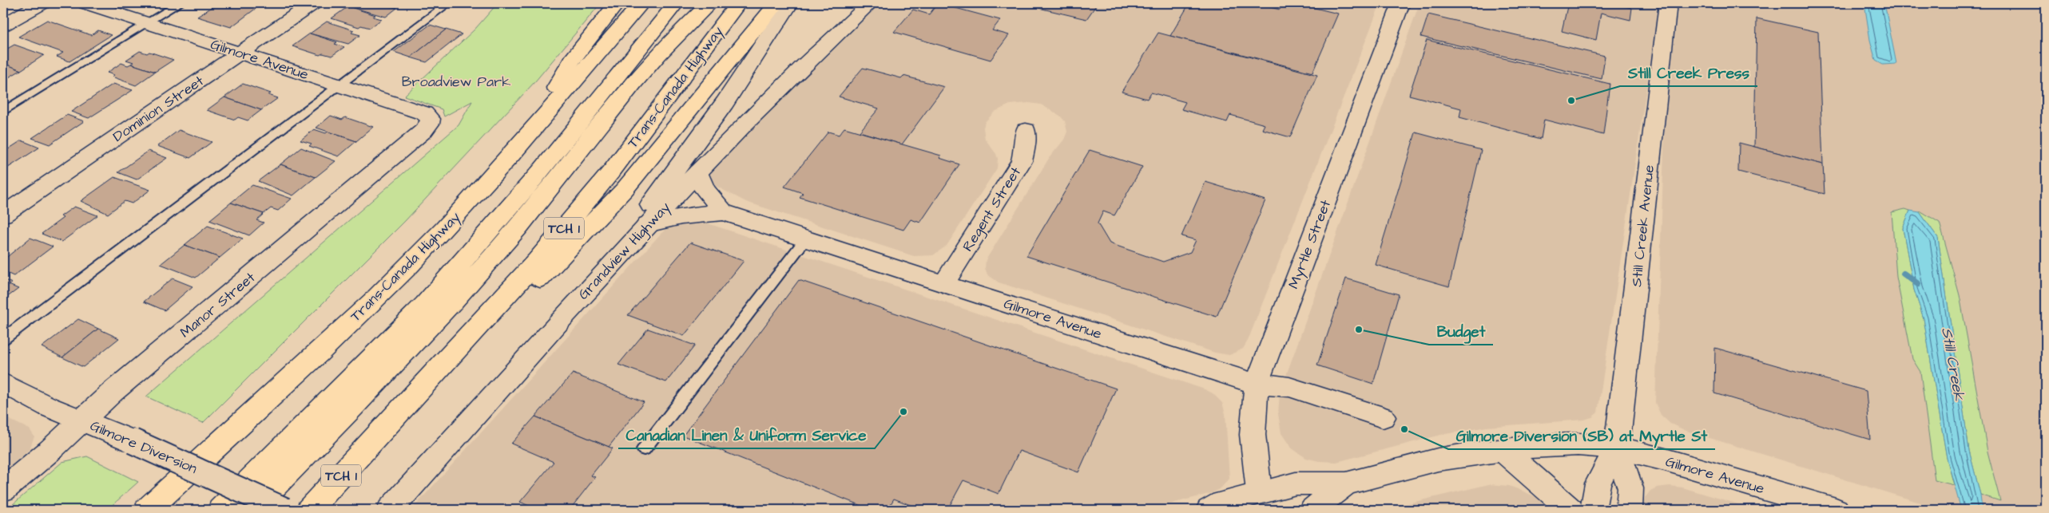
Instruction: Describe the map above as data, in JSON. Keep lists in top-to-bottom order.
{
  "streets": {
    "highway": ["Trans-Canada Highway", "TCH 1"],
    "street": [
      "Gilmore Avenue",
      "Dominion Street",
      "Regent Street",
      "Still Creek Avenue",
      "Myrtle Street",
      "Grandview Highway",
      "Manor Street",
      "Gilmore Diversion"
    ]
  },
  "crossings": [
    ["Gilmore Avenue", "Dominion Street"],
    ["Gilmore Avenue", "Regent Street"],
    ["Gilmore Avenue", "Still Creek Avenue"],
    ["Gilmore Avenue", "Myrtle Street"],
    ["Gilmore Avenue", "Grandview Highway"],
    ["Gilmore Avenue", "Manor Street"],
    ["Manor Street", "Gilmore Diversion"]
  ],
  "water": ["Still Creek"],
  "parks": ["Broadview Park"],
  "places": [
    "Still Creek Press",
    "Budget",
    "Canadian Linen & Uniform Service",
    "Gilmore Diversion (SB) at Myrtle St"
  ]
}
